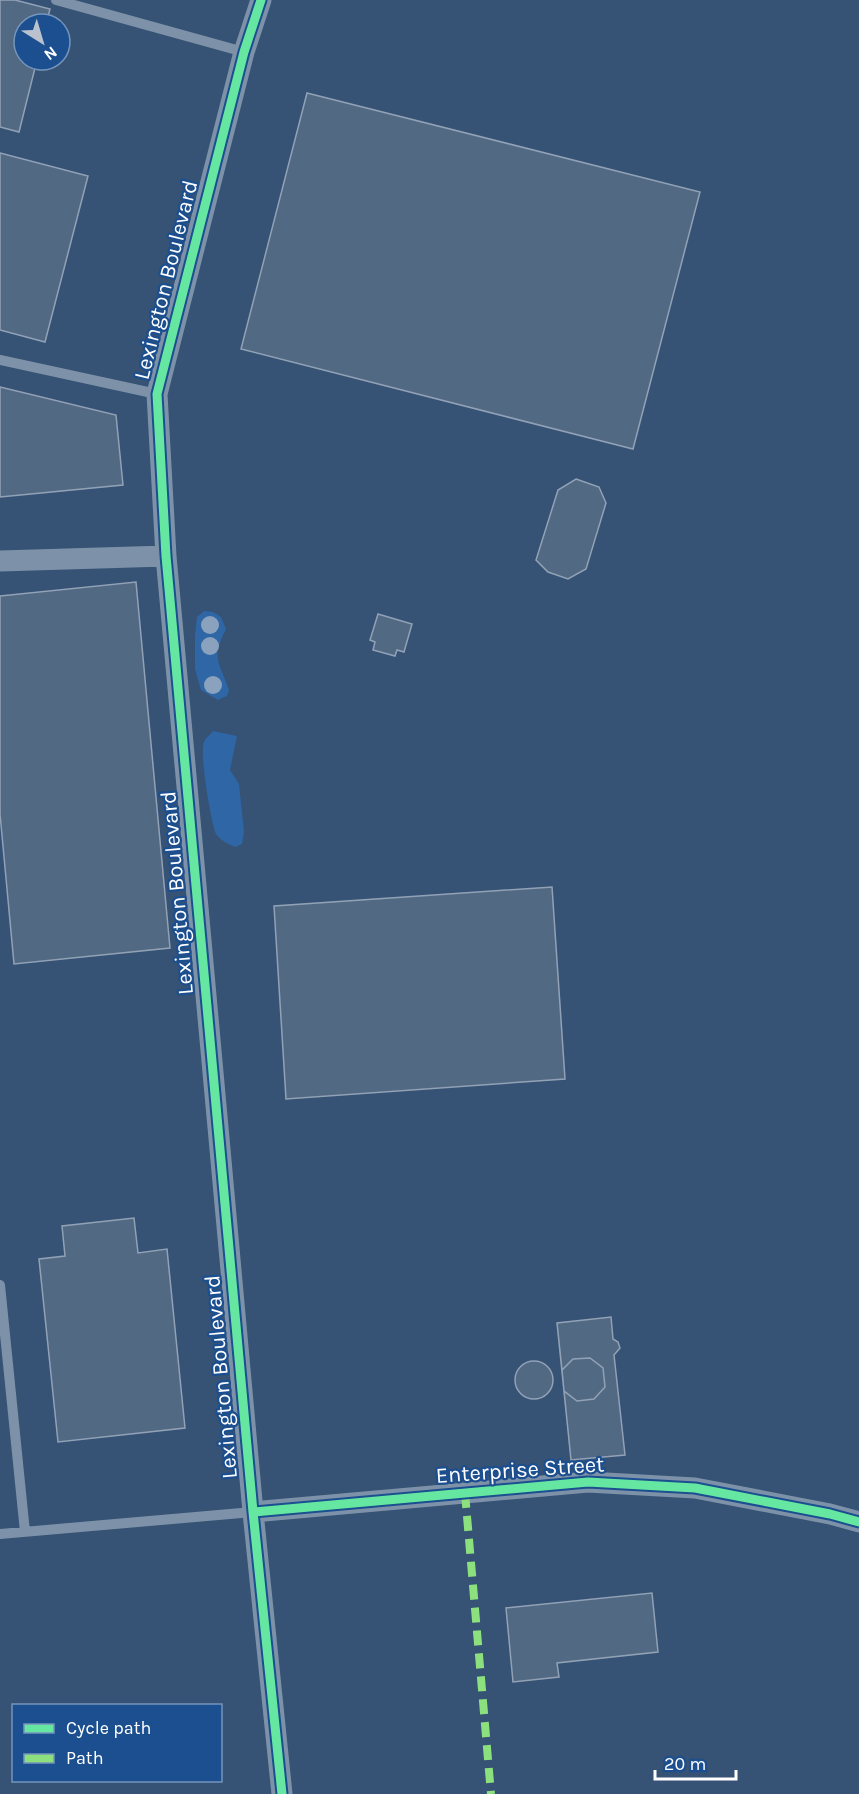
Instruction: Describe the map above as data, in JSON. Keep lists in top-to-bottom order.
{
  "streets": {
    "street": ["Lexington Boulevard", "Enterprise Street"]
  },
  "crossings": [
    ["Lexington Boulevard", "Enterprise Street"]
  ],
  "legend": ["Cycle path", "Path"],
  "scale_bar": "20 m",
  "north": "bottom right"
}
